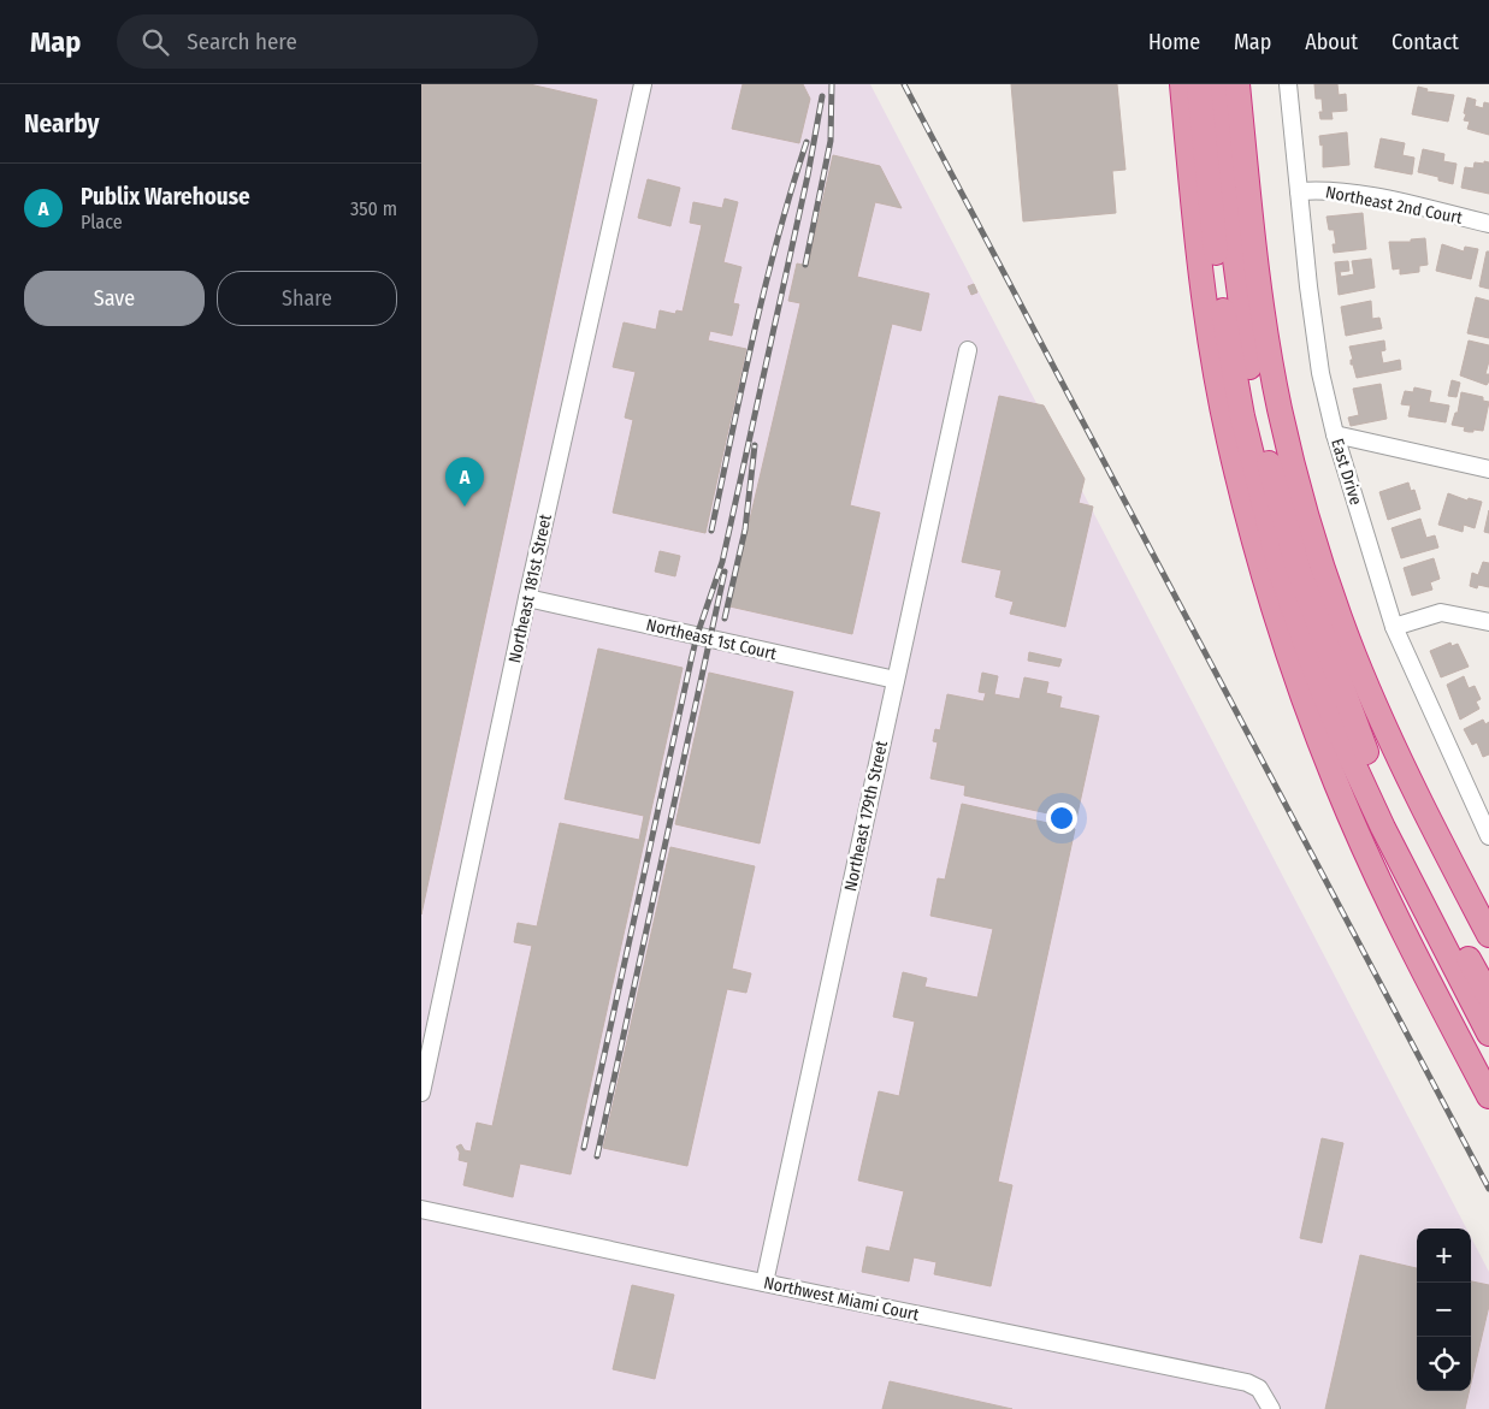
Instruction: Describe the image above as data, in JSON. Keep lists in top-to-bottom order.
{
  "streets": {
    "street": [
      "Northeast 2nd Court",
      "East Drive",
      "Northeast 181st Street",
      "Northeast 1st Court",
      "Northeast 179th Street",
      "Northwest Miami Court"
    ]
  },
  "crossings": [
    ["Northeast 2nd Court", "East Drive"],
    ["Northeast 181st Street", "Northeast 1st Court"],
    ["Northeast 1st Court", "Northeast 179th Street"],
    ["Northeast 179th Street", "Northwest Miami Court"]
  ],
  "page": {
    "header": "Map",
    "search": "Search here",
    "nav": [
      "Home",
      "Map",
      "About",
      "Contact"
    ],
    "heading": "Nearby",
    "list": [
      {
        "mark": "A",
        "name": "Publix Warehouse",
        "note": "Place",
        "value": "350 m"
      }
    ],
    "buttons": ["Save", "Share"],
    "pins": "A",
    "map_buttons": ["+", "−"]
  }
}
